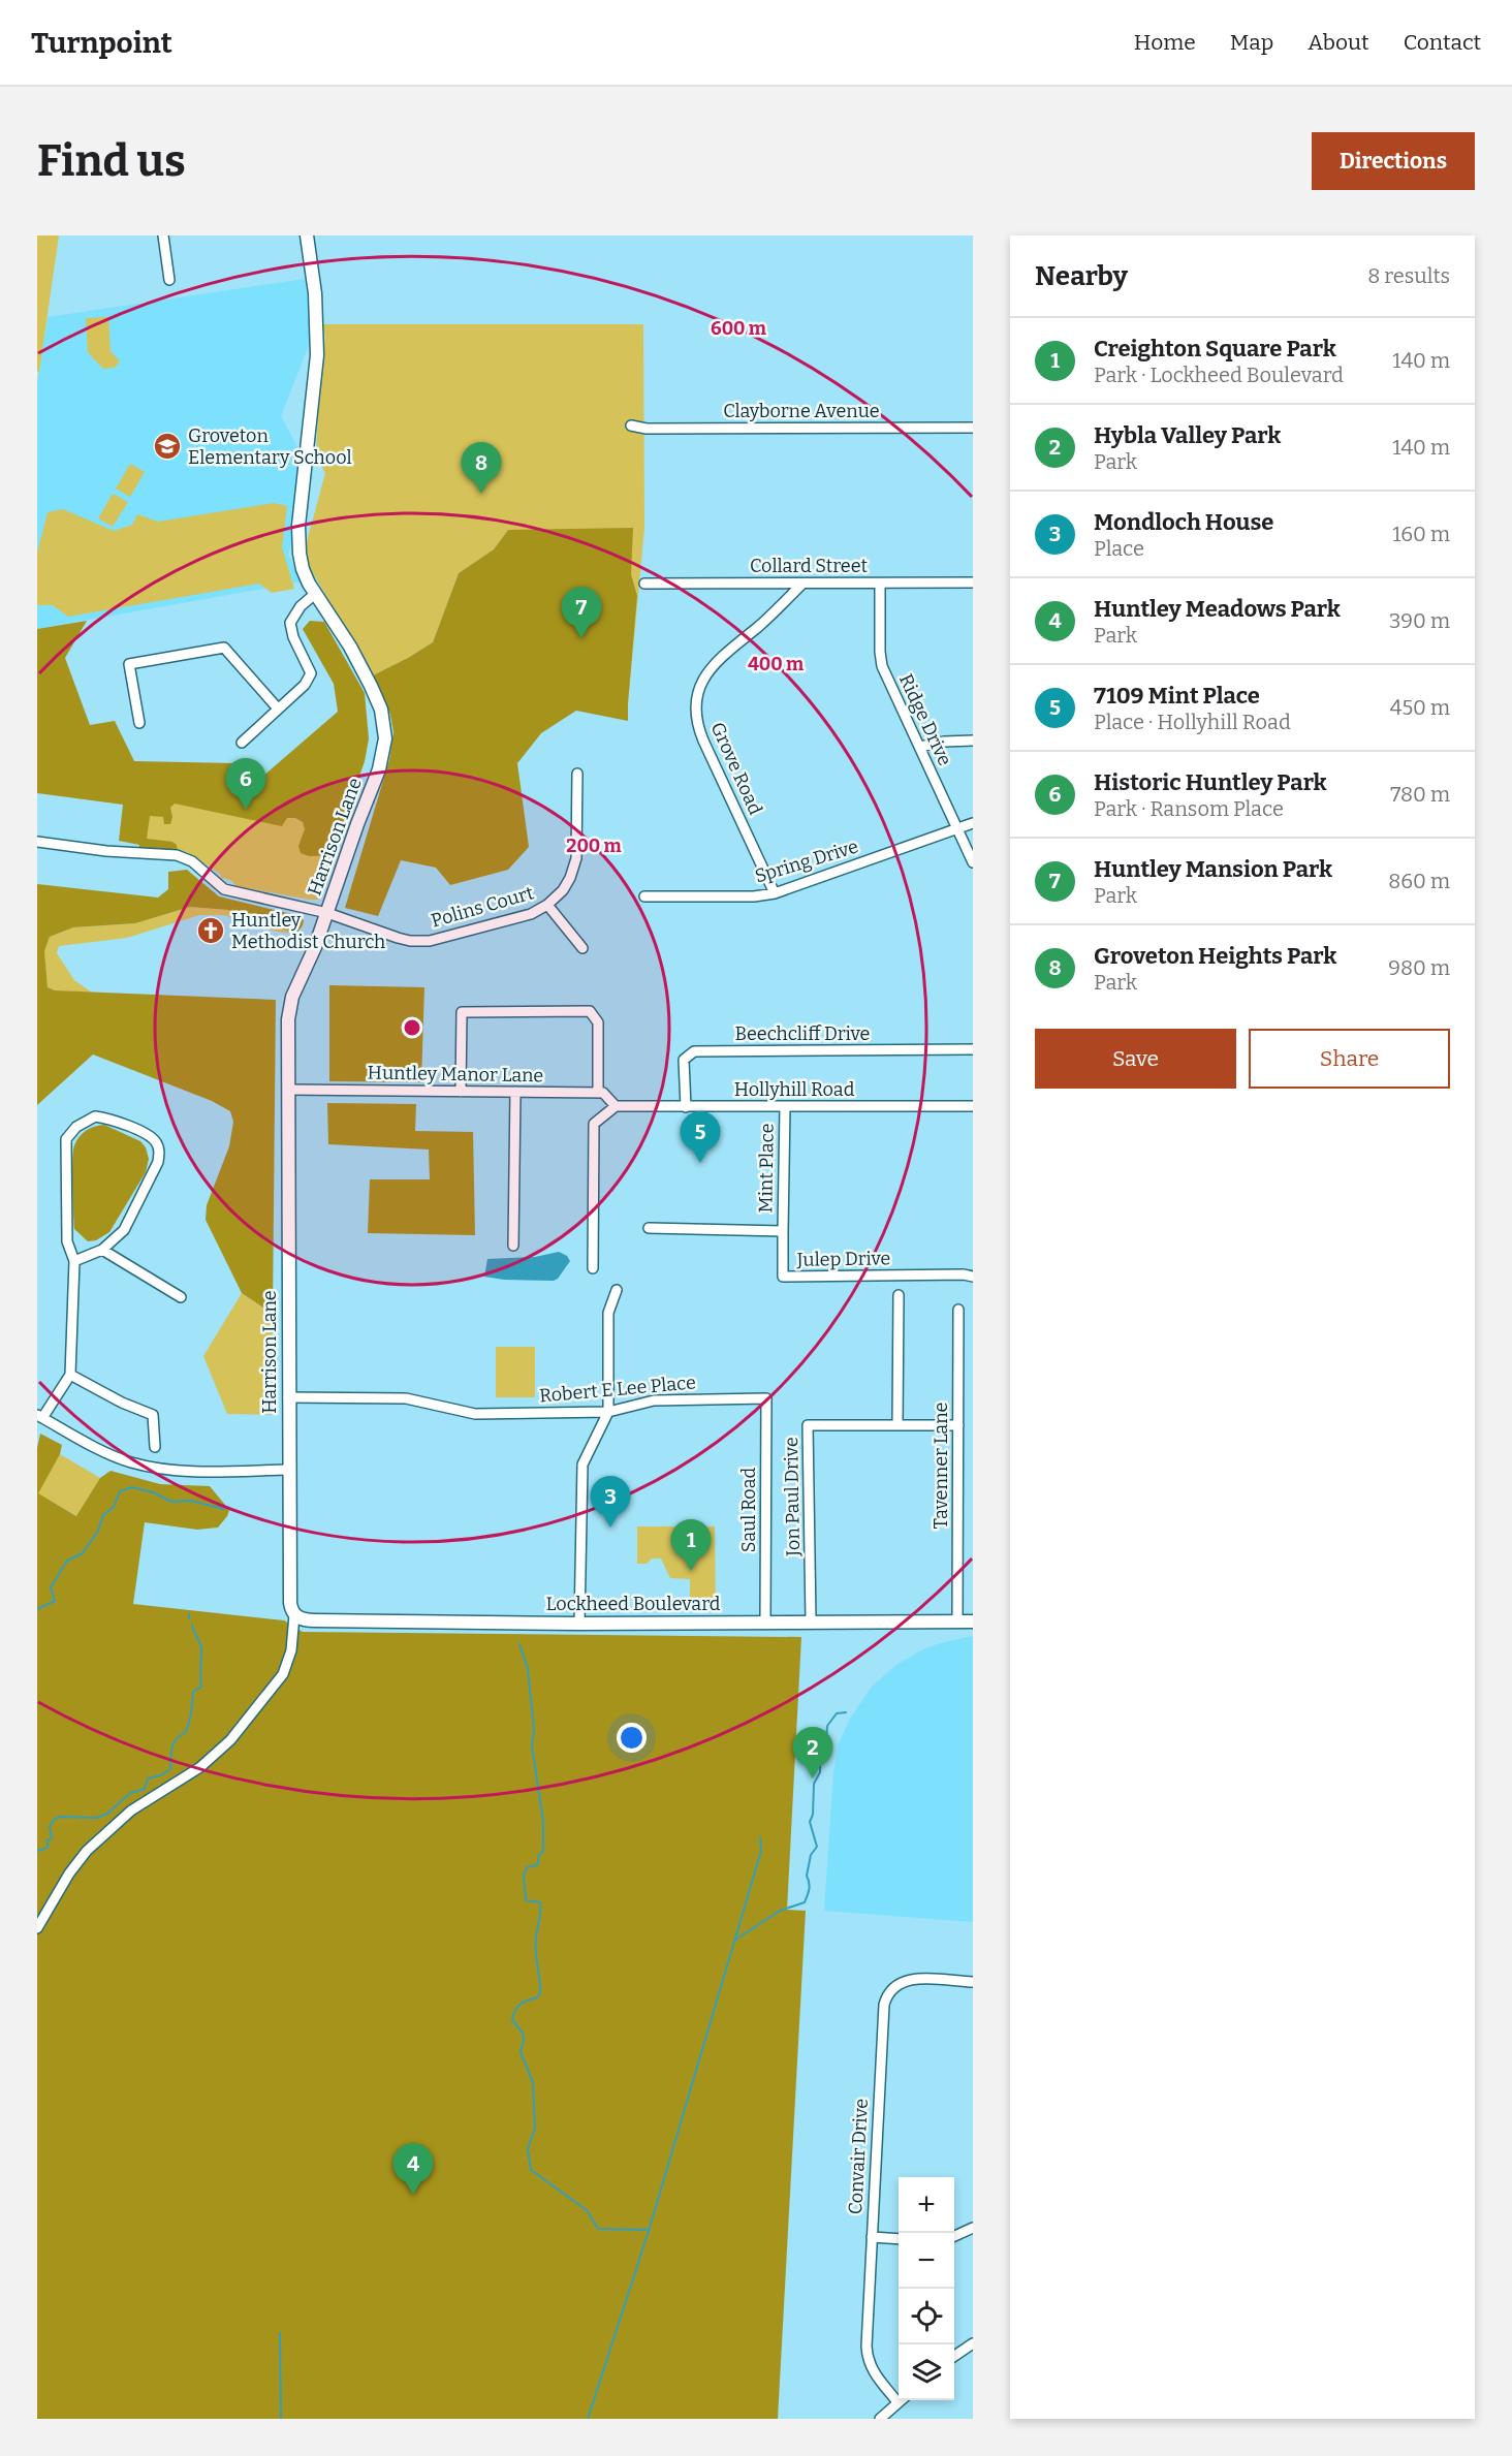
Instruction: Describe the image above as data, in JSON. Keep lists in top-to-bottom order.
{
  "streets": {
    "street": [
      "Clayborne Avenue",
      "Collard Street",
      "Ridge Drive",
      "Grove Road",
      "Harrison Lane",
      "Spring Drive",
      "Polins Court",
      "Beechcliff Drive",
      "Huntley Manor Lane",
      "Hollyhill Road",
      "Mint Place",
      "Julep Drive",
      "Robert E Lee Place",
      "Tavenner Lane",
      "Jon Paul Drive",
      "Saul Road",
      "Lockheed Boulevard",
      "Convair Drive"
    ]
  },
  "crossings": [
    ["Collard Street", "Ridge Drive"],
    ["Collard Street", "Grove Road"],
    ["Ridge Drive", "Spring Drive"],
    ["Grove Road", "Spring Drive"],
    ["Harrison Lane", "Polins Court"],
    ["Harrison Lane", "Huntley Manor Lane"],
    ["Harrison Lane", "Robert E Lee Place"],
    ["Harrison Lane", "Lockheed Boulevard"],
    ["Beechcliff Drive", "Hollyhill Road"],
    ["Hollyhill Road", "Mint Place"],
    ["Mint Place", "Julep Drive"],
    ["Robert E Lee Place", "Saul Road"],
    ["Tavenner Lane", "Jon Paul Drive"],
    ["Tavenner Lane", "Lockheed Boulevard"],
    ["Jon Paul Drive", "Lockheed Boulevard"],
    ["Saul Road", "Lockheed Boulevard"]
  ],
  "places": {
    "school or university": ["Groveton Elementary School"],
    "church": ["Huntley Methodist Church"]
  },
  "page": {
    "header": "Turnpoint",
    "nav": [
      "Home",
      "Map",
      "About",
      "Contact"
    ],
    "buttons": [
      "Directions",
      ["Save", "Share"]
    ],
    "title": "Find us",
    "heading": ["Nearby", "8 results"],
    "list": [
      {
        "mark": "1",
        "name": "Creighton Square Park",
        "note": "Park · Lockheed Boulevard",
        "value": "140 m"
      },
      {
        "mark": "2",
        "name": "Hybla Valley Park",
        "note": "Park",
        "value": "140 m"
      },
      {
        "mark": "3",
        "name": "Mondloch House",
        "note": "Place",
        "value": "160 m"
      },
      {
        "mark": "4",
        "name": "Huntley Meadows Park",
        "note": "Park",
        "value": "390 m"
      },
      {
        "mark": "5",
        "name": "7109 Mint Place",
        "note": "Place · Hollyhill Road",
        "value": "450 m"
      },
      {
        "mark": "6",
        "name": "Historic Huntley Park",
        "note": "Park · Ransom Place",
        "value": "780 m"
      },
      {
        "mark": "7",
        "name": "Huntley Mansion Park",
        "note": "Park",
        "value": "860 m"
      },
      {
        "mark": "8",
        "name": "Groveton Heights Park",
        "note": "Park",
        "value": "980 m"
      }
    ],
    "pins": [
      "8",
      "7",
      "6",
      "5",
      "3",
      "1",
      "2",
      "4"
    ],
    "map_buttons": ["+", "−"]
  },
  "rings": ["600 m", "400 m", "200 m"]
}
